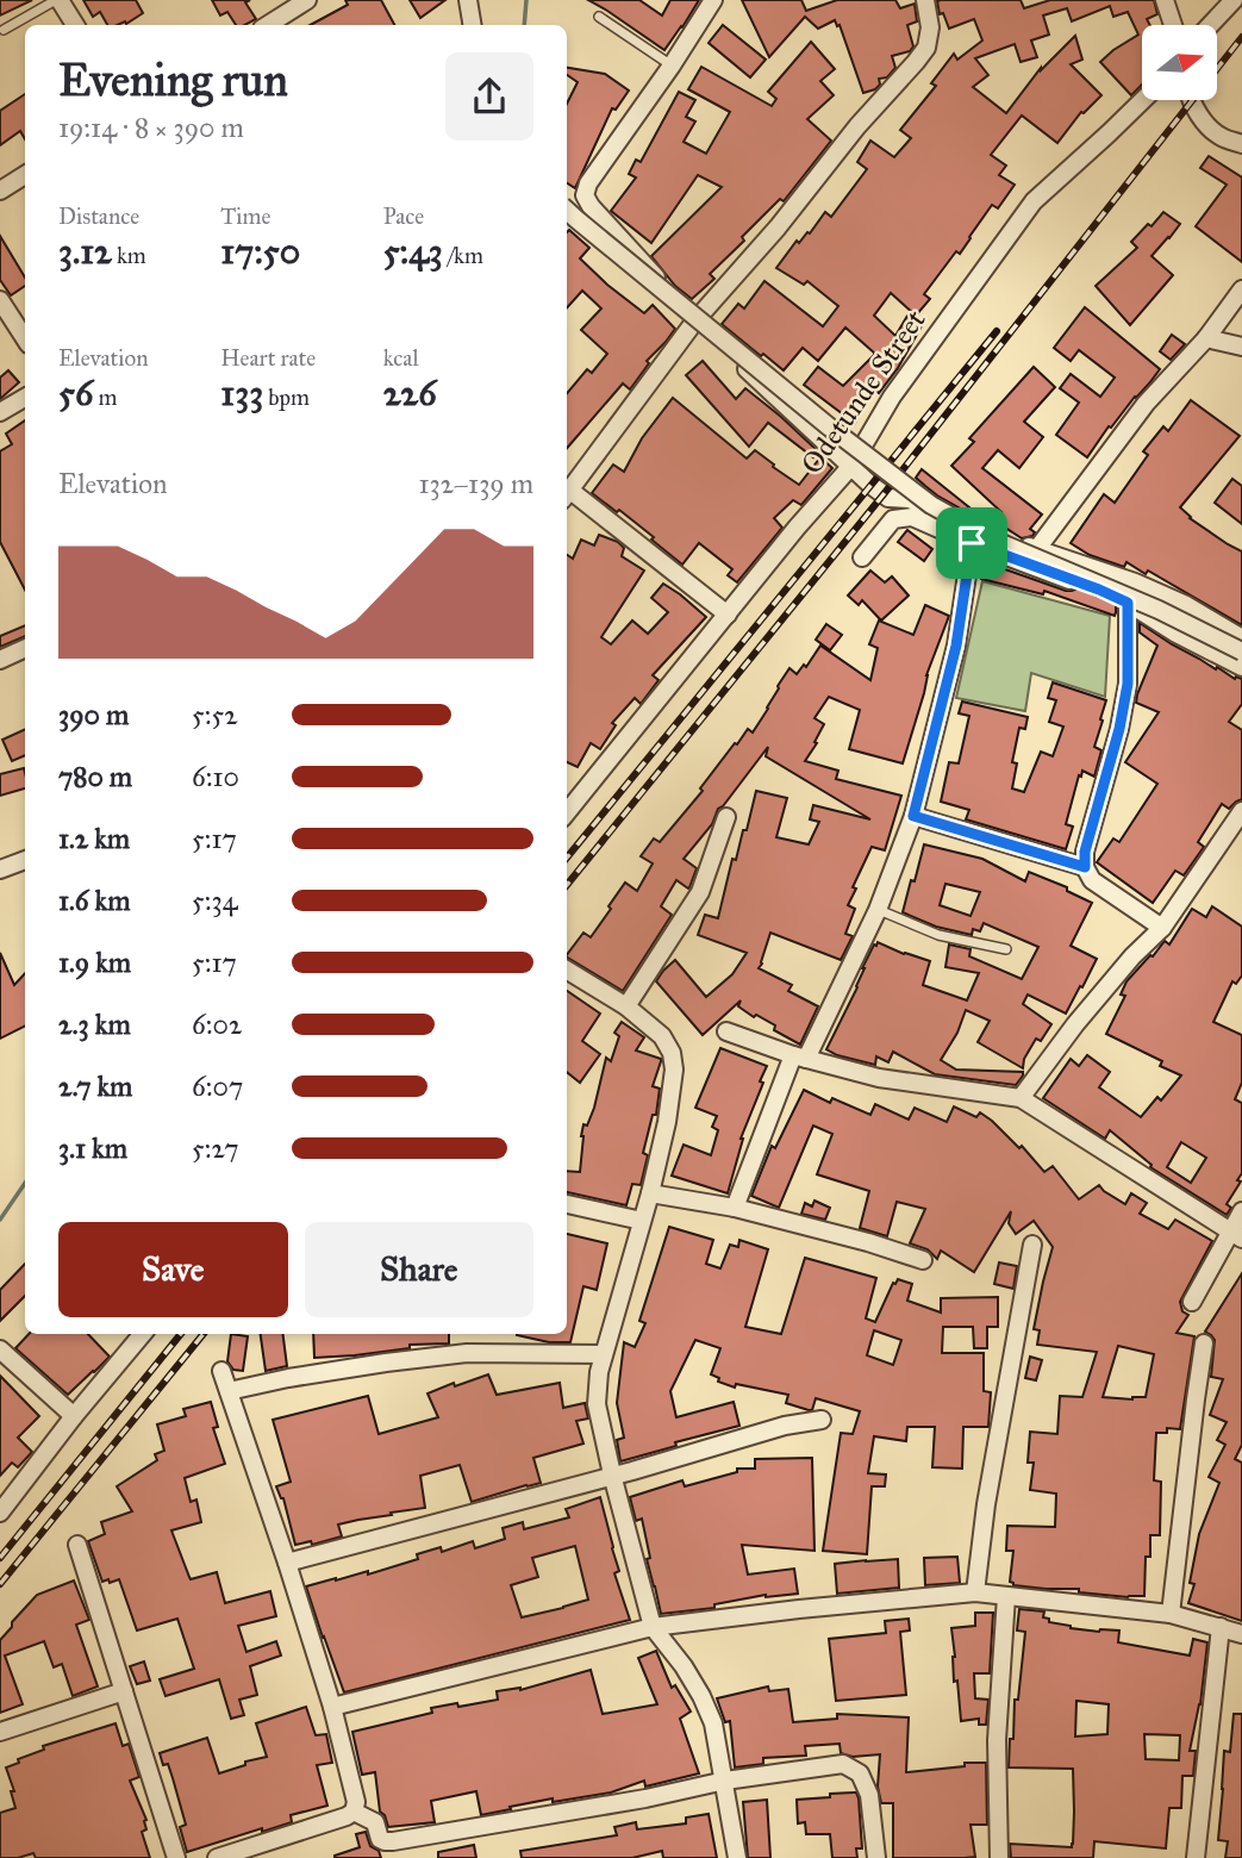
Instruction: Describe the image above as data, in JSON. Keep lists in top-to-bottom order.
{
  "streets": {
    "street": ["Odetunde Street"]
  },
  "north": "right",
  "page": {
    "heading": ["Evening run", "19:14 · 8 × 390 m"],
    "stats": [
      ["Distance", "3.12 km"],
      ["Time", "17:50"],
      ["Pace", "5:43 /km"],
      ["Elevation", "56 m"],
      ["Heart rate", "133 bpm"],
      ["kcal", "226"]
    ],
    "chart": ["Elevation", "132–139 m"],
    "list": [
      {
        "name": "390 m",
        "note": "5:52"
      },
      {
        "name": "780 m",
        "note": "6:10"
      },
      {
        "name": "1.2 km",
        "note": "5:17"
      },
      {
        "name": "1.6 km",
        "note": "5:34"
      },
      {
        "name": "1.9 km",
        "note": "5:17"
      },
      {
        "name": "2.3 km",
        "note": "6:02"
      },
      {
        "name": "2.7 km",
        "note": "6:07"
      },
      {
        "name": "3.1 km",
        "note": "5:27"
      }
    ],
    "buttons": ["Save", "Share"]
  }
}
